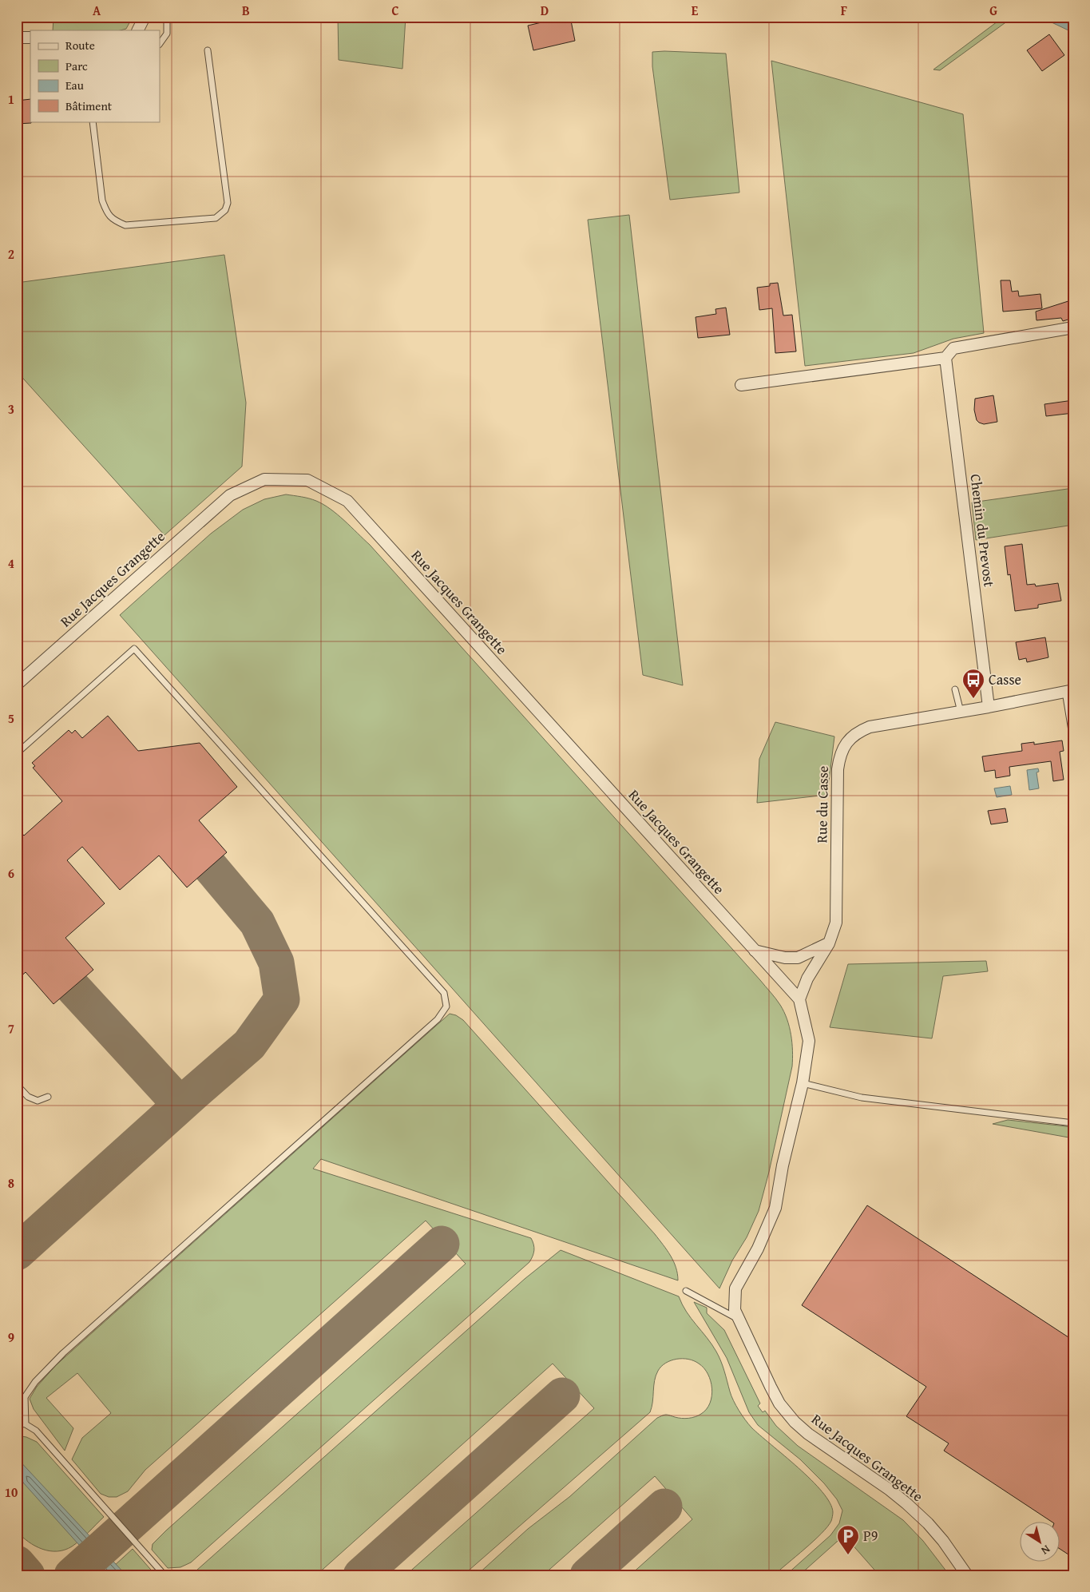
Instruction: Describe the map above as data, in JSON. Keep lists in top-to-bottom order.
{
  "streets": {
    "street": ["Chemin du Prevost", "Rue Jacques Grangette", "Rue du Casse"]
  },
  "crossings": [
    ["Chemin du Prevost", "Rue du Casse"],
    ["Rue Jacques Grangette", "Rue du Casse"]
  ],
  "places": {
    "bus stop": ["Casse"],
    "parking": ["P9"]
  },
  "legend": [
    "Route",
    "Parc",
    "Eau",
    "Bâtiment"
  ],
  "north": "bottom right",
  "grid": {
    "columns": [
      "A",
      "B",
      "C",
      "D",
      "E",
      "F",
      "G"
    ],
    "rows": [
      "1",
      "2",
      "3",
      "4",
      "5",
      "6",
      "7",
      "8",
      "9",
      "10"
    ]
  }
}
